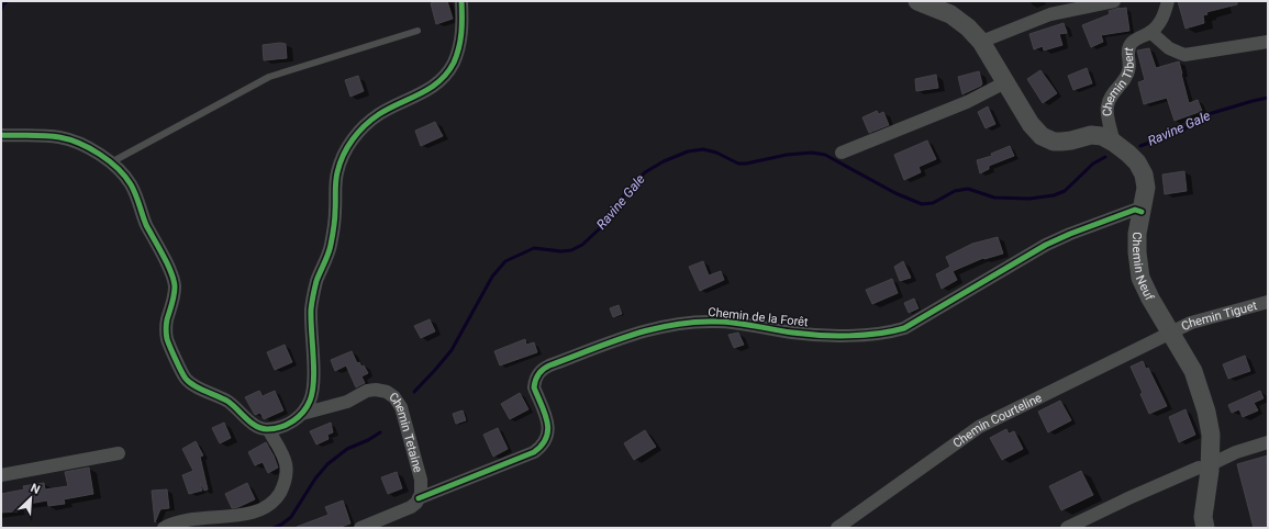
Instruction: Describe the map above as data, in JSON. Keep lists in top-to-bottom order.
{
  "streets": {
    "main road": ["Chemin Neuf"],
    "street": [
      "Chemin Tibert",
      "Chemin de la Forêt",
      "Chemin Tiguet",
      "Chemin Courteline",
      "Chemin Tetaine"
    ]
  },
  "crossings": [
    ["Chemin Tibert", "Chemin Neuf"],
    ["Chemin Neuf", "Chemin de la Forêt"],
    ["Chemin Neuf", "Chemin Tiguet"],
    ["Chemin Neuf", "Chemin Courteline"],
    ["Chemin de la Forêt", "Chemin Tetaine"],
    ["Chemin Tiguet", "Chemin Courteline"]
  ],
  "water": ["Ravine Gale"],
  "north": "top right"
}
